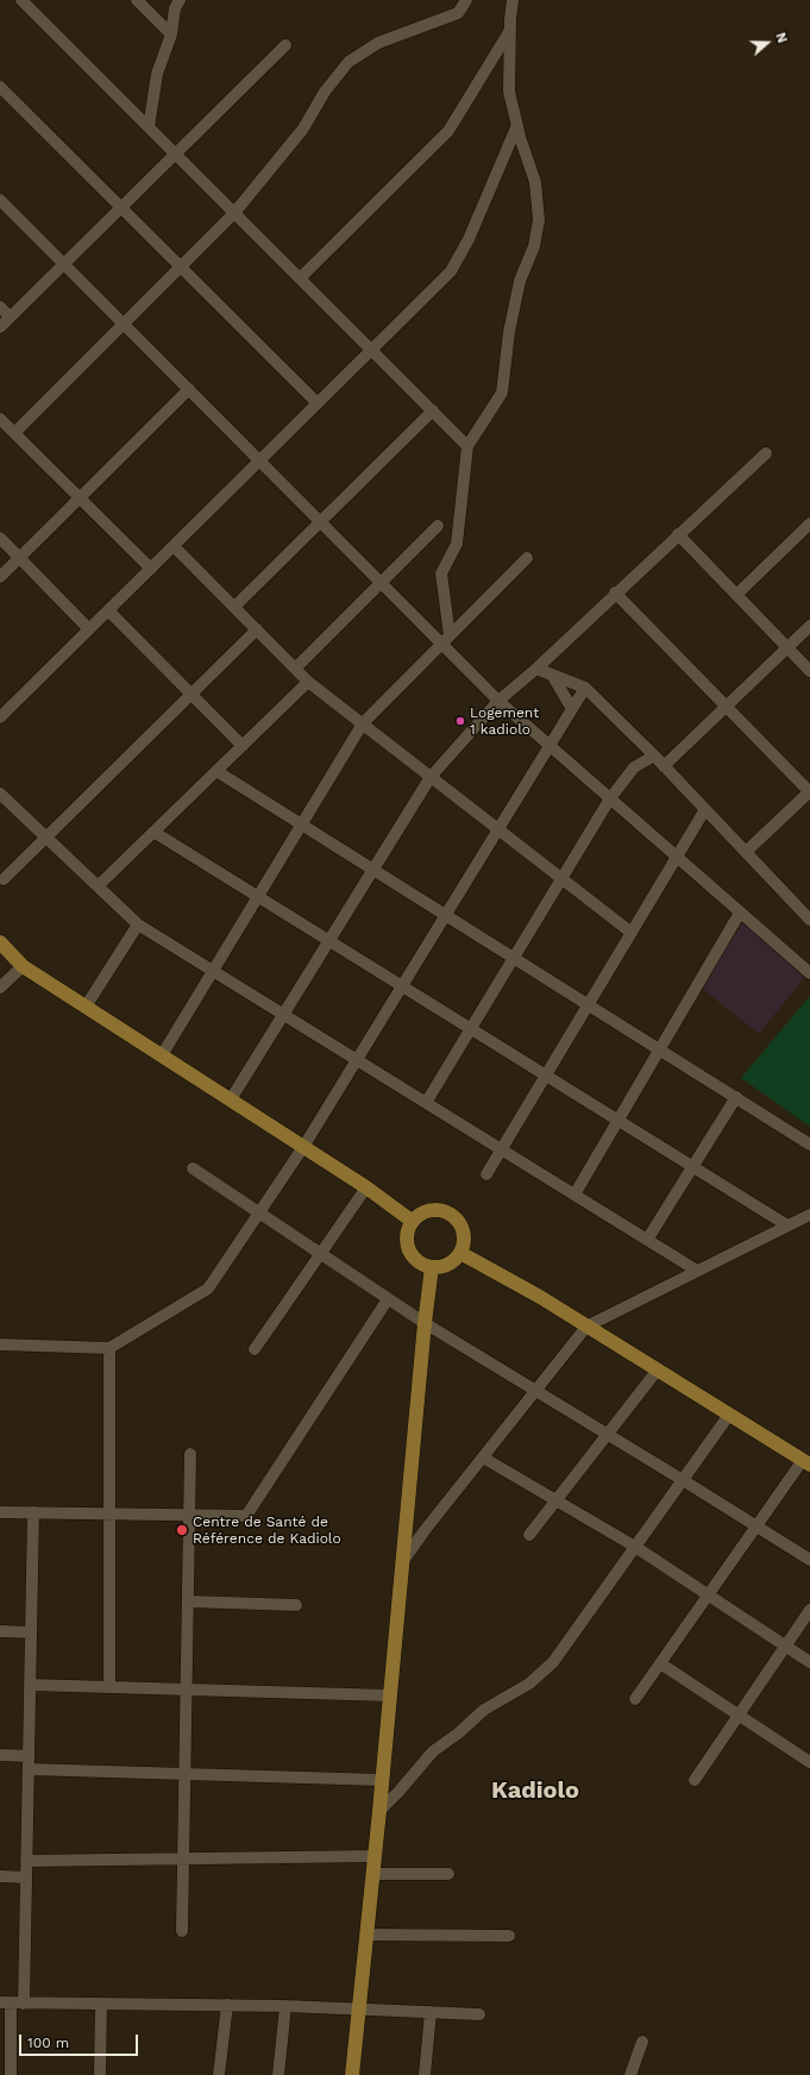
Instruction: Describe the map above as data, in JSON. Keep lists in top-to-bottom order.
{
  "districts": ["Kadiolo"],
  "places": ["Logement 1 kadiolo", "Centre de Santé de Référence de Kadiolo"],
  "scale_bar": "100 m",
  "north": "right"
}
